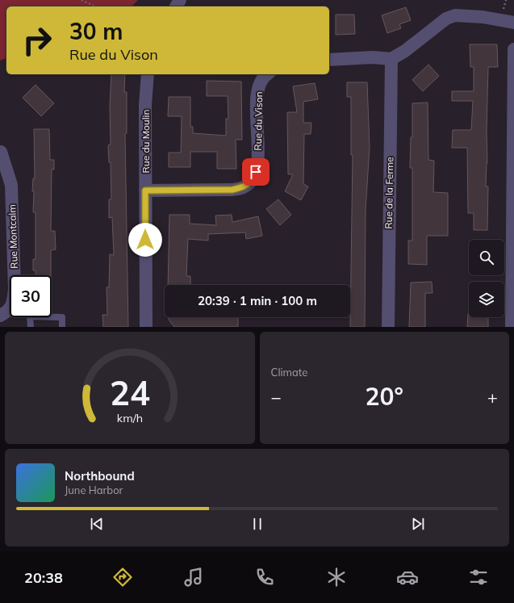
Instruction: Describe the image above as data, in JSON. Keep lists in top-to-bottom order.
{
  "streets": {
    "street": [
      "Rue du Vison",
      "Rue du Moulin",
      "Rue de la Ferme",
      "Rue Montcalm"
    ]
  },
  "crossings": [
    ["Rue du Vison", "Rue du Moulin"]
  ],
  "page": {
    "turn": ["30 m", "Rue du Vison"],
    "limit": "30",
    "trip": "20:39 · 1 min · 100 m",
    "tile": "Climate",
    "heat": ["−", "20°", "+"],
    "song": ["Northbound", "June Harbor"],
    "tabs": "20:38",
    "gauge": ["24", "km/h"]
  }
}
